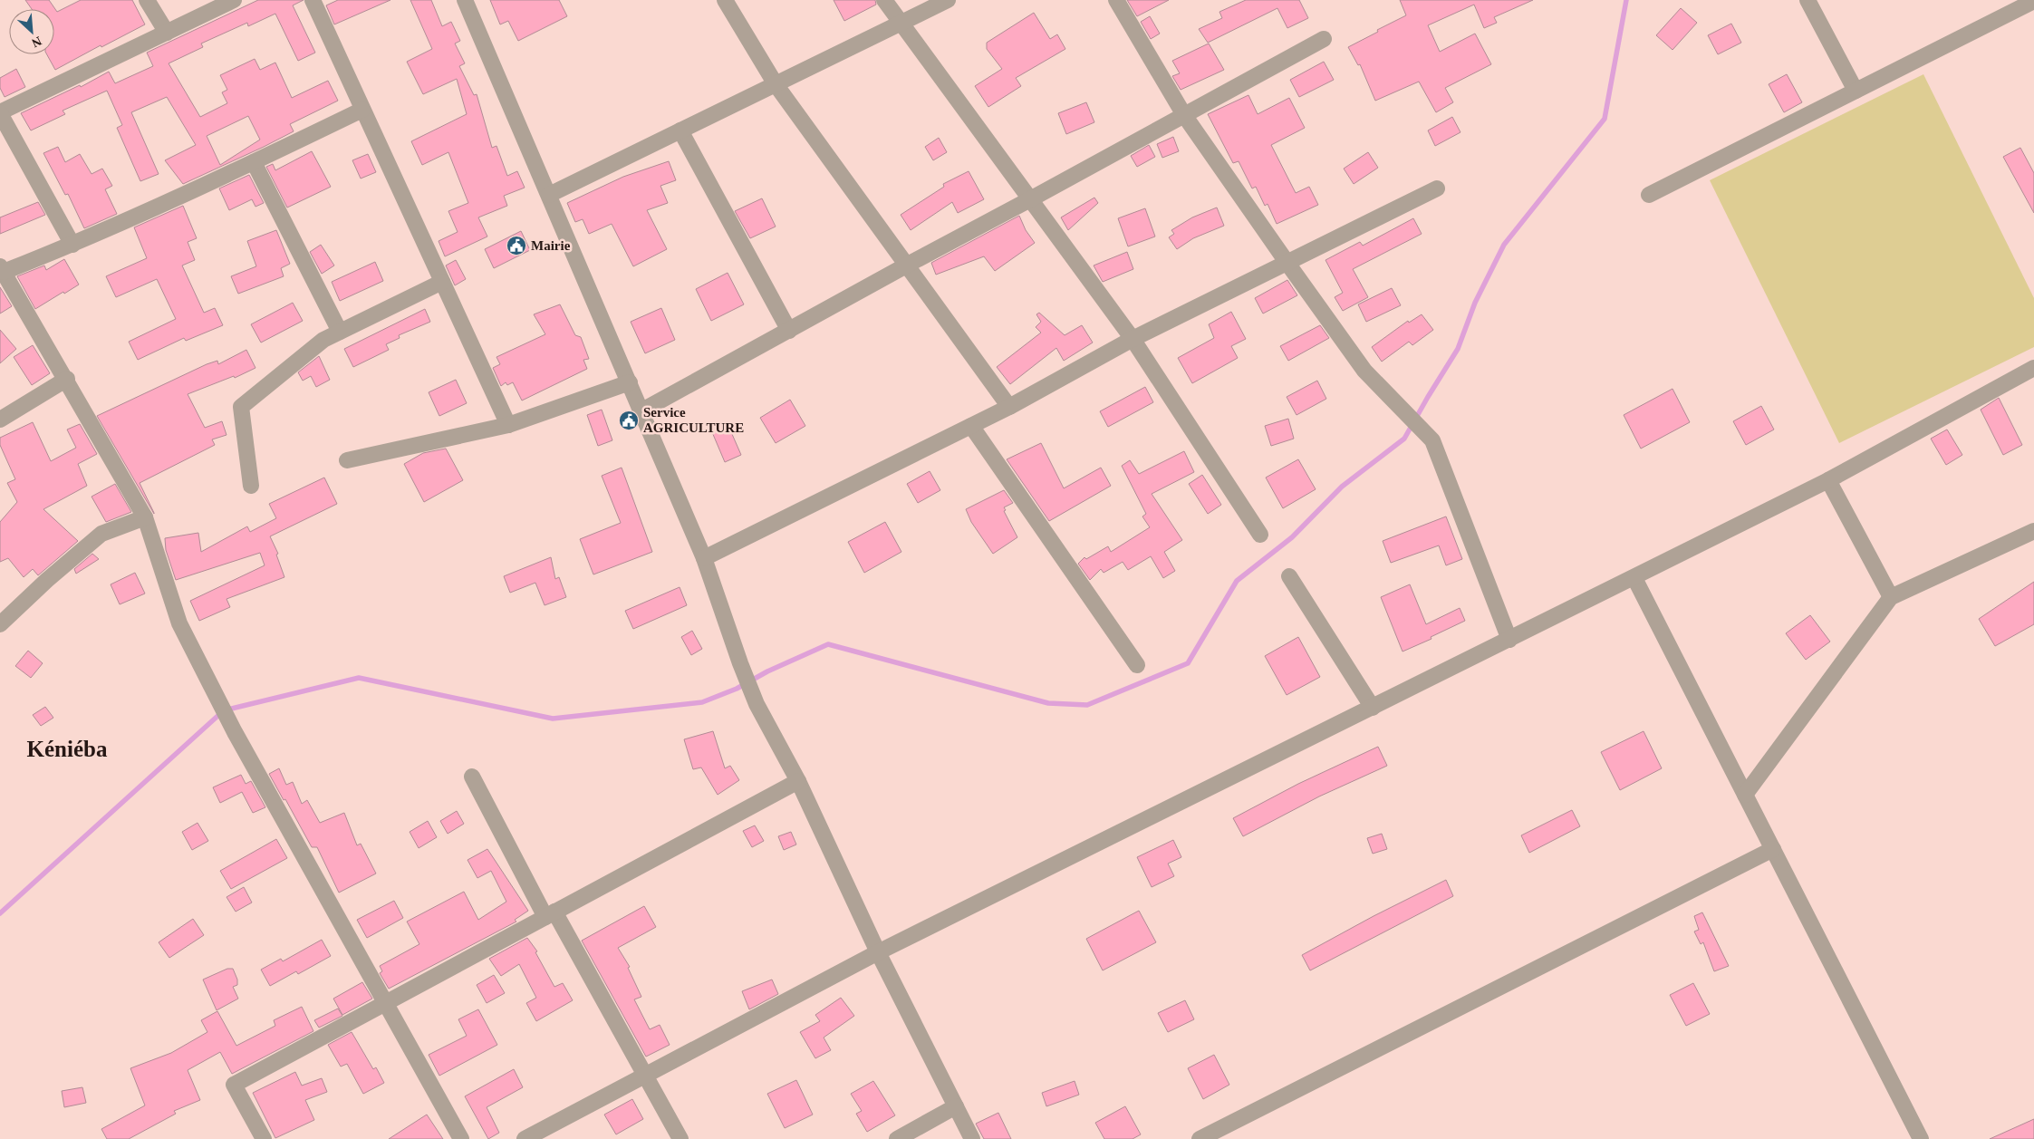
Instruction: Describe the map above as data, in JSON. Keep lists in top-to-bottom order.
{
  "districts": ["Kéniéba"],
  "places": {
    "public building": ["Mairie", "Service AGRICULTURE"]
  },
  "north": "bottom right"
}
